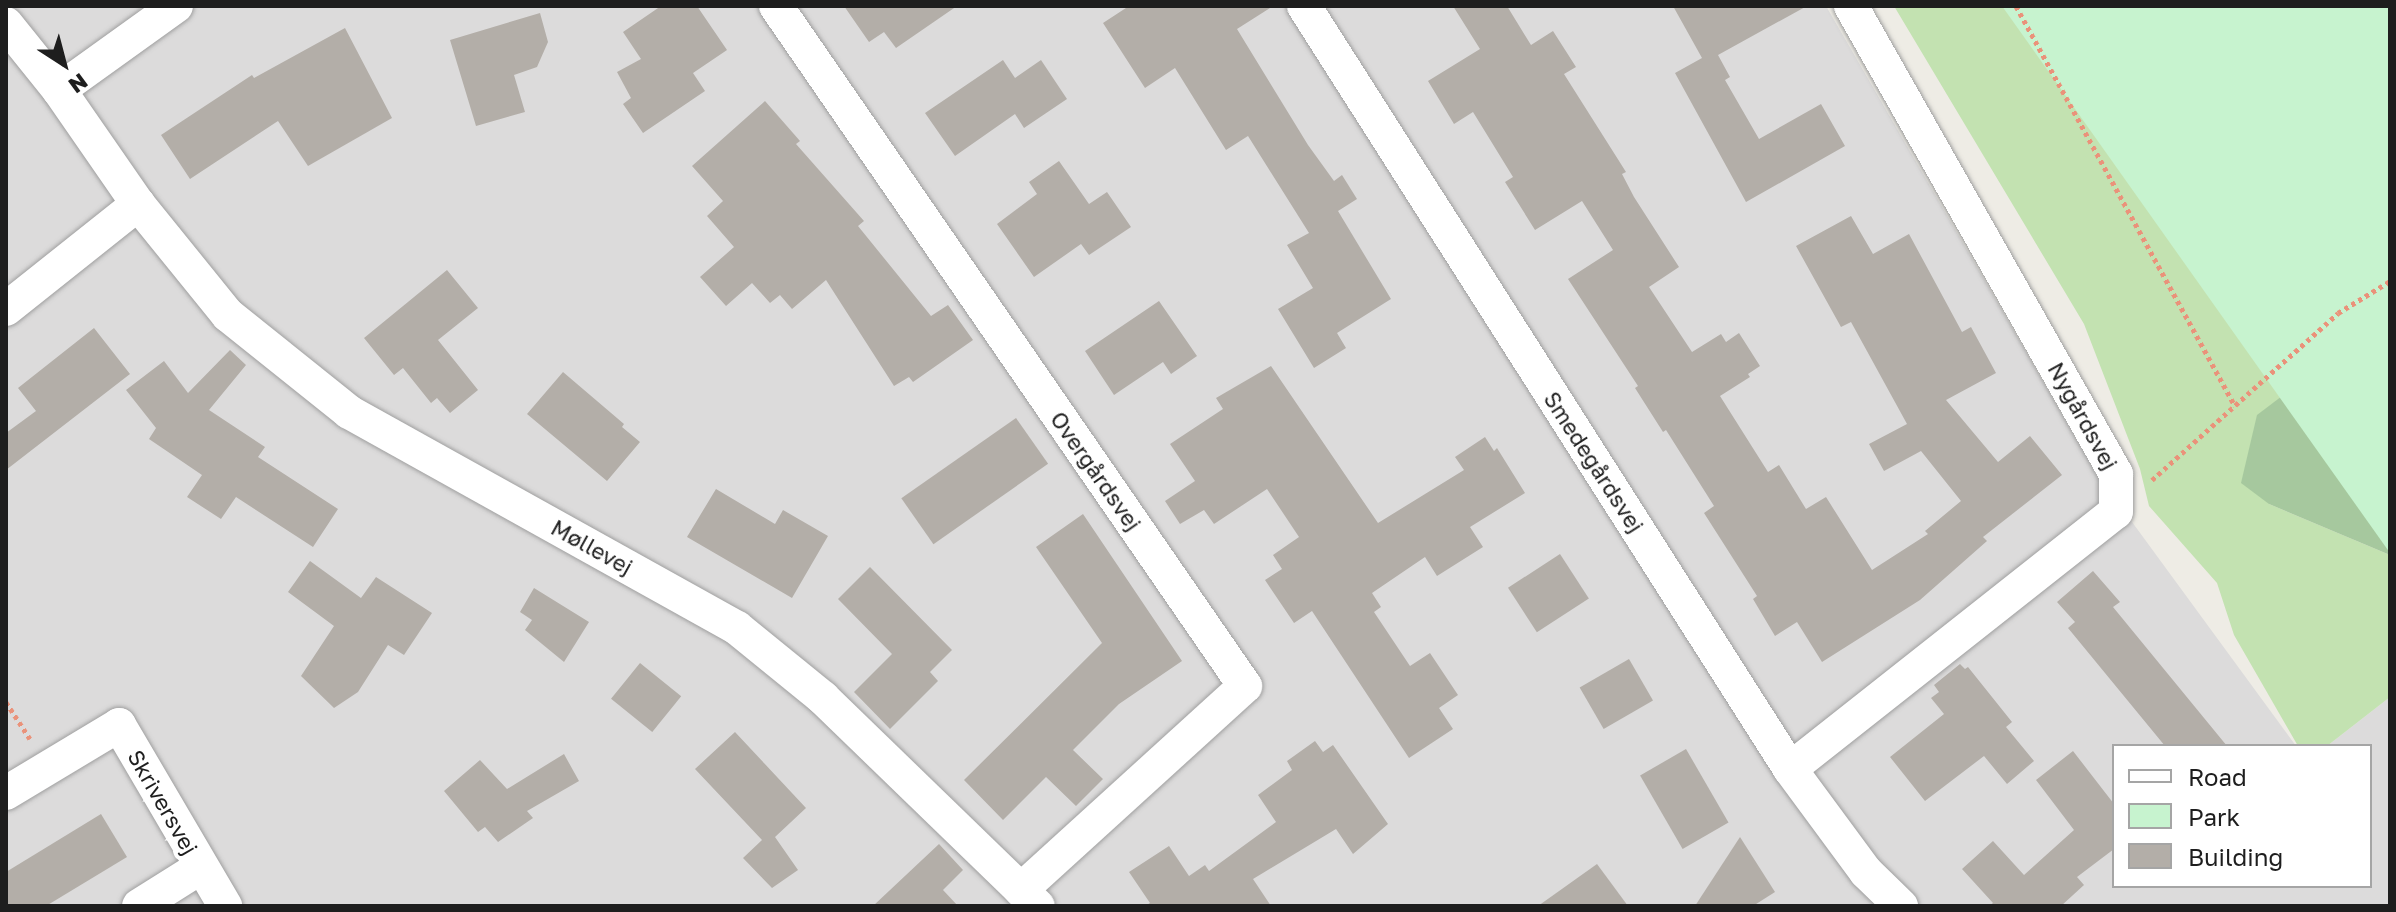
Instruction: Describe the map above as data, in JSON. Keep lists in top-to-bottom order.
{
  "streets": {
    "street": [
      "Nygårdsvej",
      "Smedegårdsvej",
      "Overgårdsvej",
      "Møllevej",
      "Skriversvej"
    ]
  },
  "crossings": [
    ["Overgårdsvej", "Møllevej"]
  ],
  "legend": ["Road", "Park", "Building"],
  "north": "bottom right"
}
